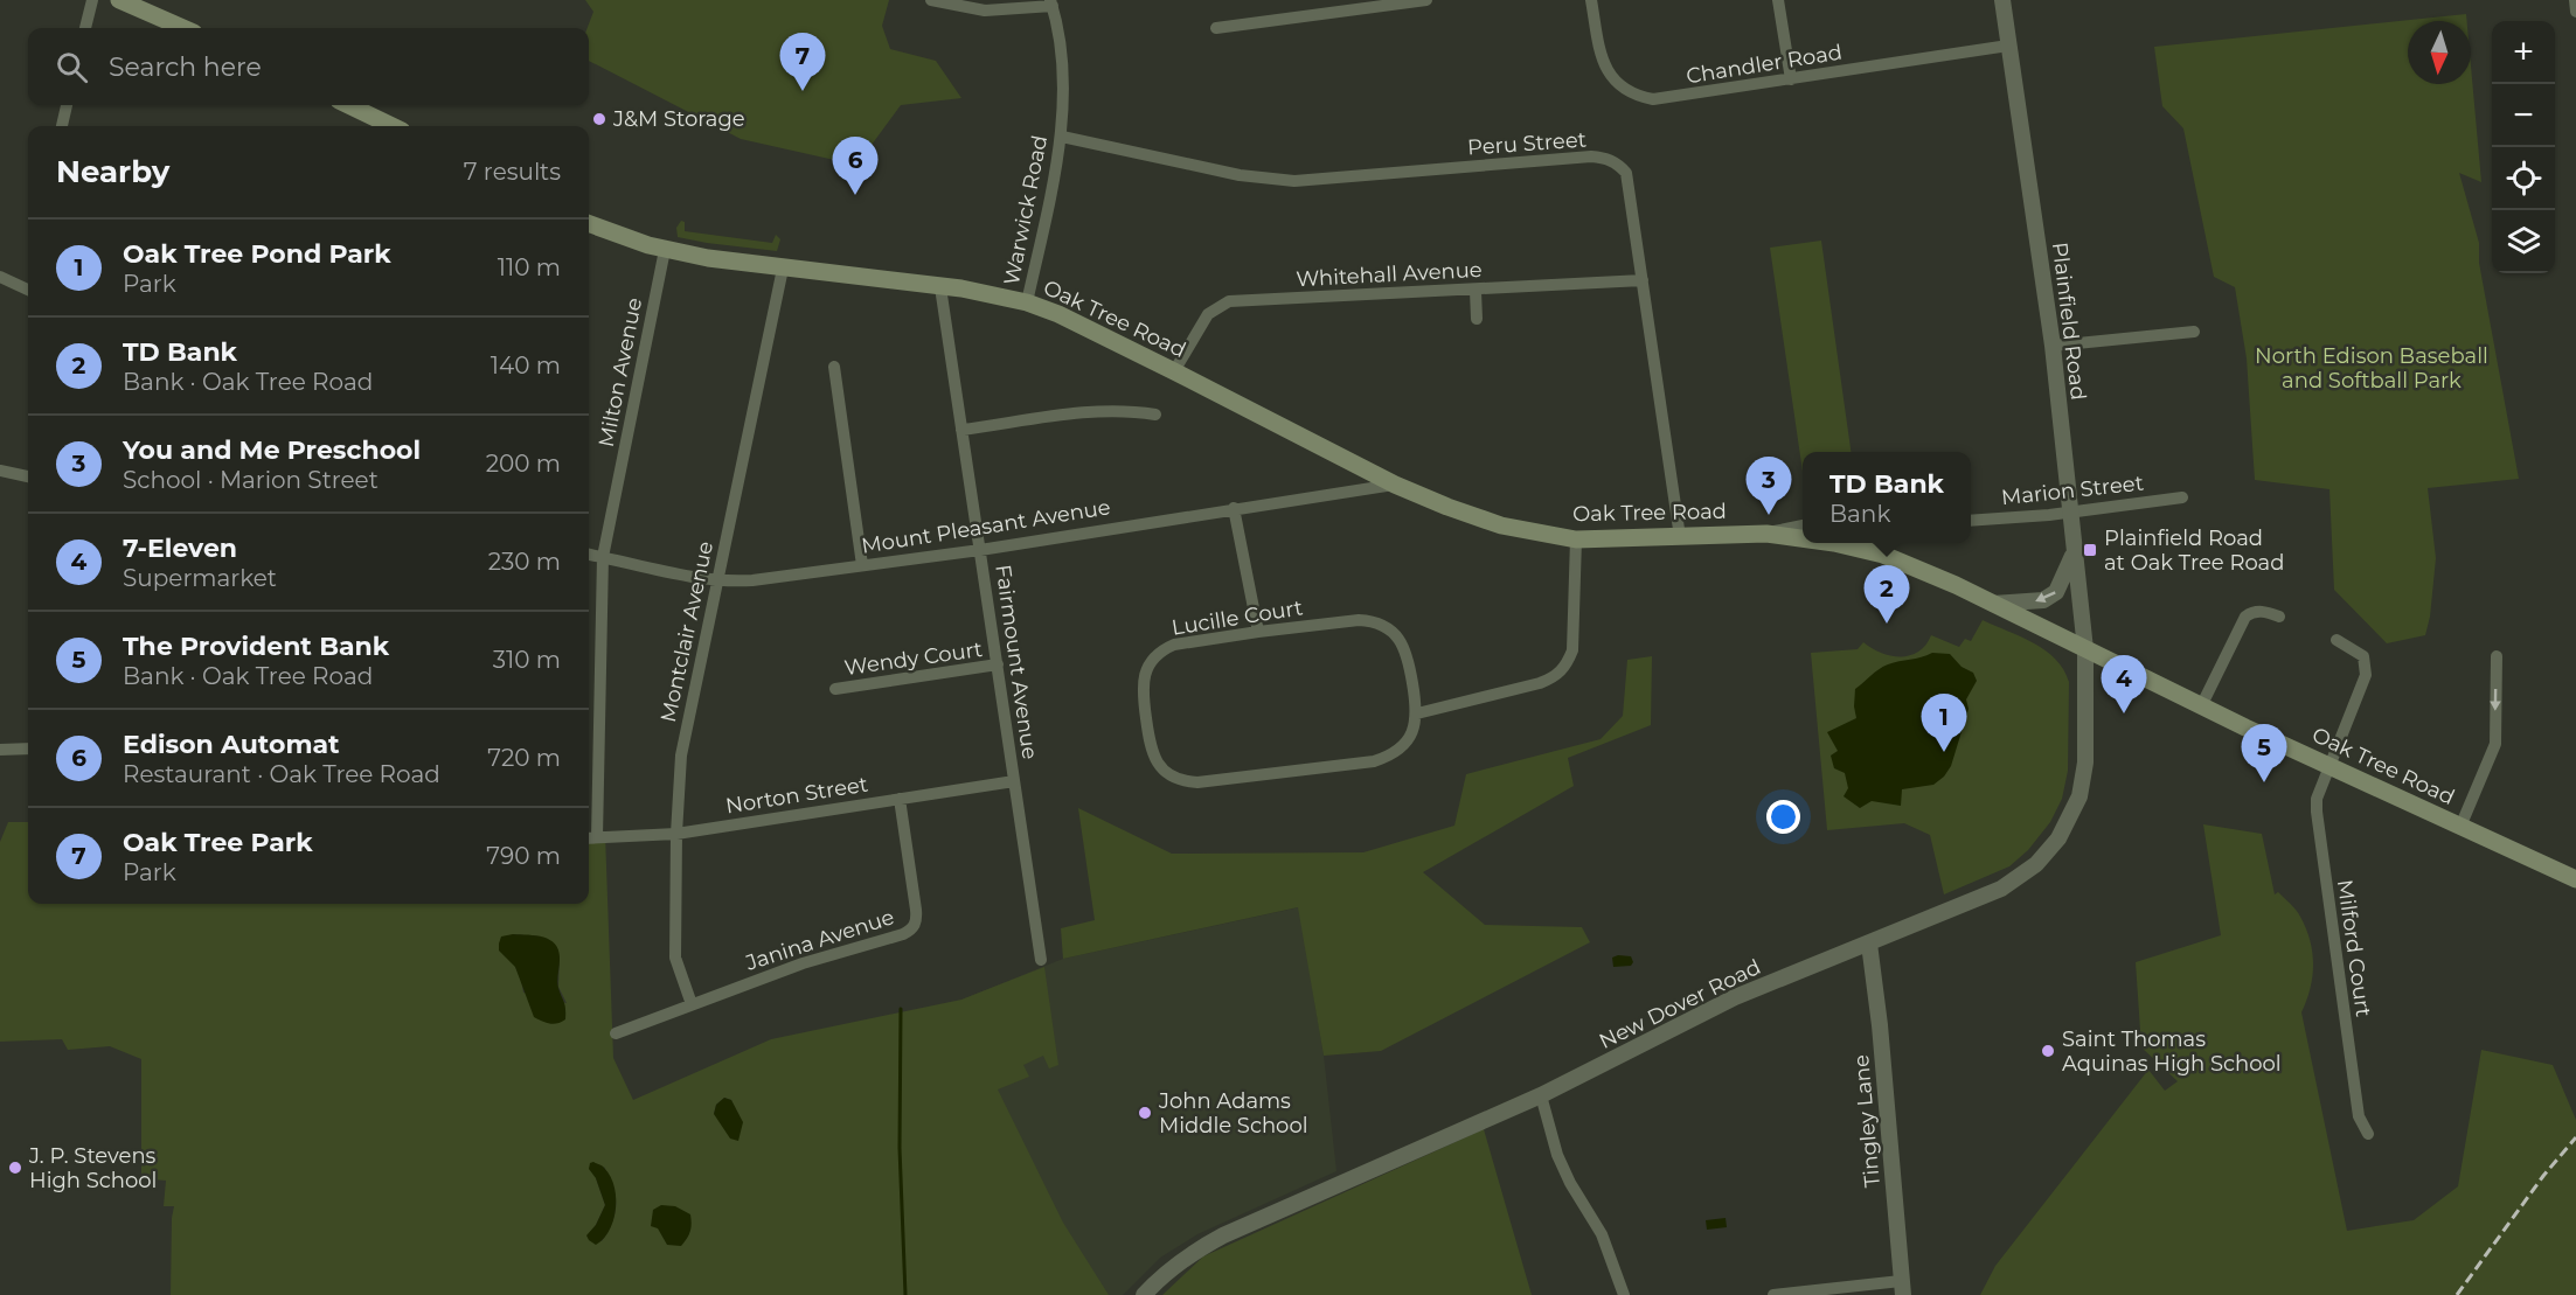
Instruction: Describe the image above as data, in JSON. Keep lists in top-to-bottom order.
{
  "streets": {
    "main road": ["Oak Tree Road"],
    "street": [
      "Chandler Road",
      "Peru Street",
      "Warwick Road",
      "Whitehall Avenue",
      "Plainfield Road",
      "Milton Avenue",
      "Marion Street",
      "Mount Pleasant Avenue",
      "Lucille Court",
      "Montclair Avenue",
      "Wendy Court",
      "Fairmount Avenue",
      "Norton Street",
      "Janina Avenue",
      "Milford Court",
      "New Dover Road",
      "Tingley Lane"
    ]
  },
  "crossings": [
    ["Chandler Road", "Plainfield Road"],
    ["Peru Street", "Warwick Road"],
    ["Peru Street", "Whitehall Avenue"],
    ["Peru Street", "Oak Tree Road"],
    ["Warwick Road", "Oak Tree Road"],
    ["Whitehall Avenue", "Oak Tree Road"],
    ["Oak Tree Road", "Plainfield Road"],
    ["Oak Tree Road", "Milton Avenue"],
    ["Oak Tree Road", "Mount Pleasant Avenue"],
    ["Oak Tree Road", "Montclair Avenue"],
    ["Oak Tree Road", "Fairmount Avenue"],
    ["Oak Tree Road", "Milford Court"],
    ["Oak Tree Road", "New Dover Road"],
    ["Plainfield Road", "Marion Street"],
    ["Plainfield Road", "New Dover Road"],
    ["Milton Avenue", "Mount Pleasant Avenue"],
    ["Milton Avenue", "Norton Street"],
    ["Mount Pleasant Avenue", "Montclair Avenue"],
    ["Mount Pleasant Avenue", "Fairmount Avenue"],
    ["Montclair Avenue", "Norton Street"],
    ["Montclair Avenue", "Janina Avenue"],
    ["Wendy Court", "Fairmount Avenue"],
    ["Fairmount Avenue", "Norton Street"],
    ["Norton Street", "Janina Avenue"],
    ["New Dover Road", "Tingley Lane"]
  ],
  "parks": ["North Edison Baseball and Softball Park"],
  "places": {
    "other": [
      "J&M Storage",
      "Saint Thomas Aquinas High School",
      "John Adams Middle School",
      "J. P. Stevens High School"
    ],
    "transit": ["Plainfield Road at Oak Tree Road"]
  },
  "north": "bottom",
  "page": {
    "map_buttons": ["+", "−"],
    "search": "Search here",
    "pins": [
      "7",
      "6",
      "3",
      "2",
      "4",
      "1",
      "5"
    ],
    "heading": ["Nearby", "7 results"],
    "list": [
      {
        "mark": "1",
        "name": "Oak Tree Pond Park",
        "note": "Park",
        "value": "110 m"
      },
      {
        "mark": "2",
        "name": "TD Bank",
        "note": "Bank · Oak Tree Road",
        "value": "140 m"
      },
      {
        "mark": "3",
        "name": "You and Me Preschool",
        "note": "School · Marion Street",
        "value": "200 m"
      },
      {
        "mark": "4",
        "name": "7-Eleven",
        "note": "Supermarket",
        "value": "230 m"
      },
      {
        "mark": "5",
        "name": "The Provident Bank",
        "note": "Bank · Oak Tree Road",
        "value": "310 m"
      },
      {
        "mark": "6",
        "name": "Edison Automat",
        "note": "Restaurant · Oak Tree Road",
        "value": "720 m"
      },
      {
        "mark": "7",
        "name": "Oak Tree Park",
        "note": "Park",
        "value": "790 m"
      }
    ],
    "popup": ["TD Bank", "Bank"]
  }
}
